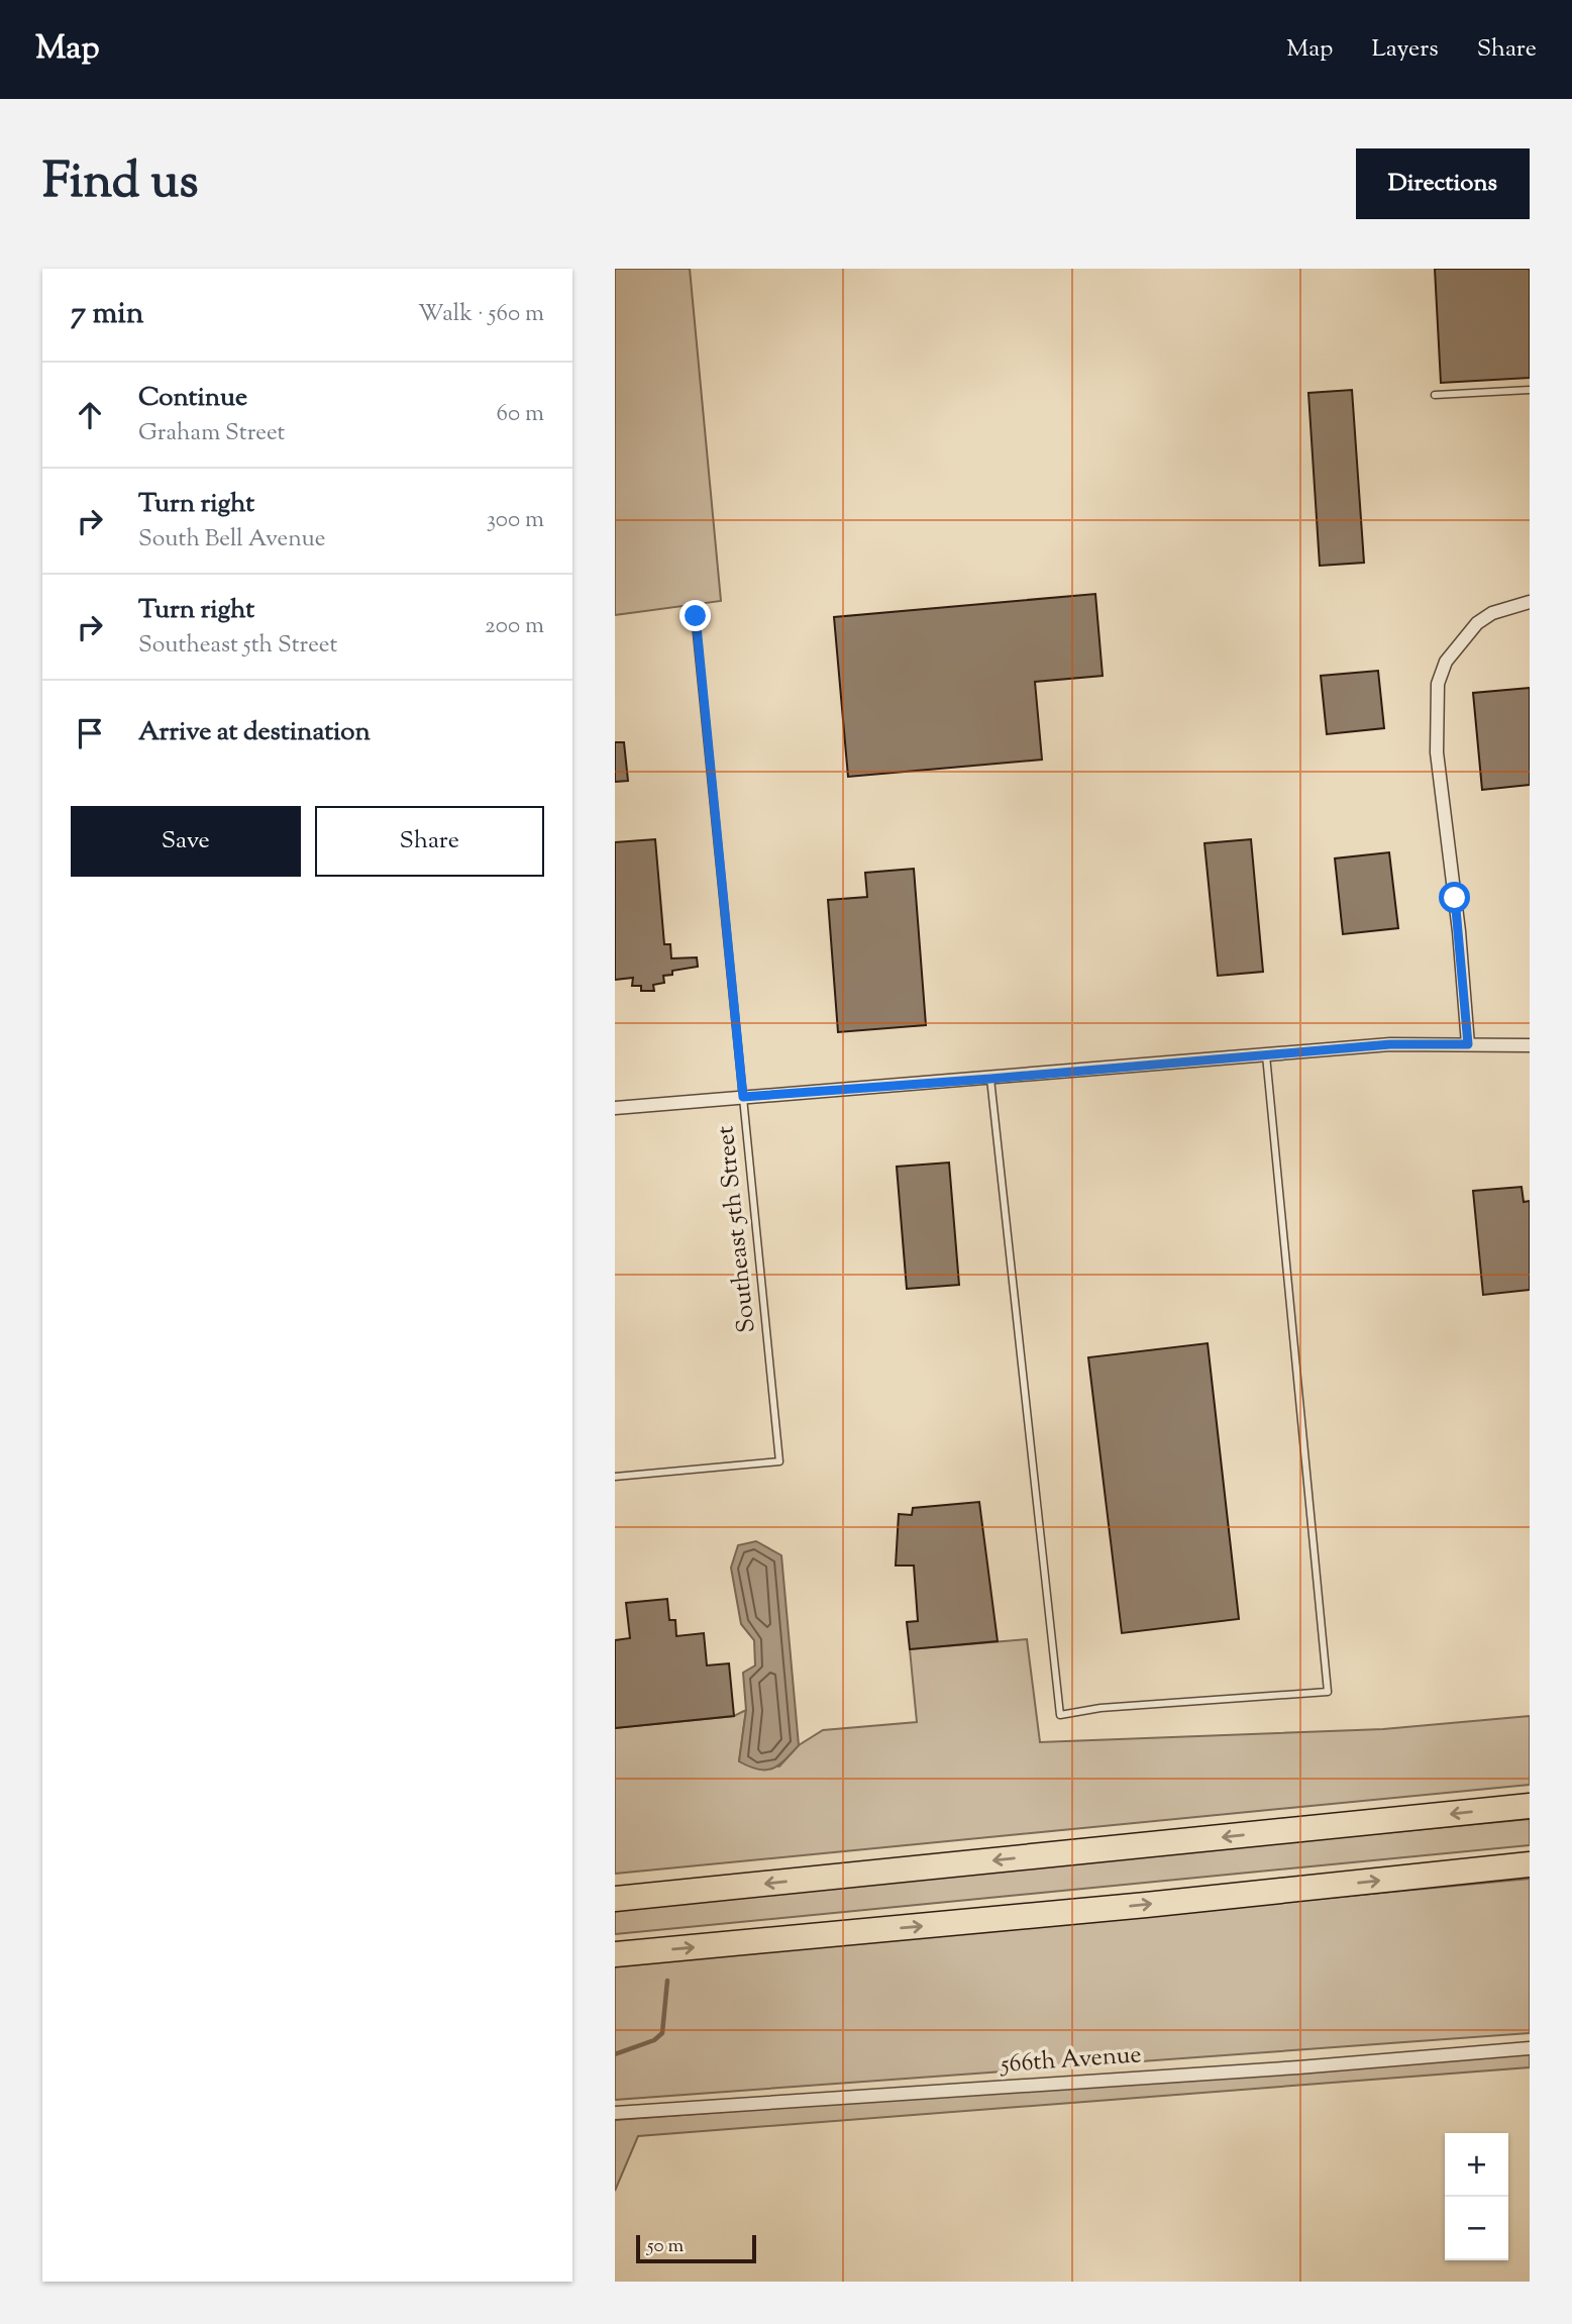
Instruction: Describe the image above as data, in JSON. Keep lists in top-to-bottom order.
{
  "streets": {
    "street": ["566th Avenue"],
    "lane": ["Southeast 5th Street"]
  },
  "scale_bar": "50 m",
  "page": {
    "header": "Map",
    "nav": ["Map", "Layers", "Share"],
    "title": "Find us",
    "buttons": [
      "Directions",
      ["Save", "Share"]
    ],
    "heading": ["7 min", "Walk · 560 m"],
    "list": [
      ["Continue", "Graham Street", "60 m"],
      ["Turn right", "South Bell Avenue", "300 m"],
      ["Turn right", "Southeast 5th Street", "200 m"],
      "Arrive at destination"
    ],
    "map_buttons": ["+", "−"],
    "scale": "50 m"
  }
}
